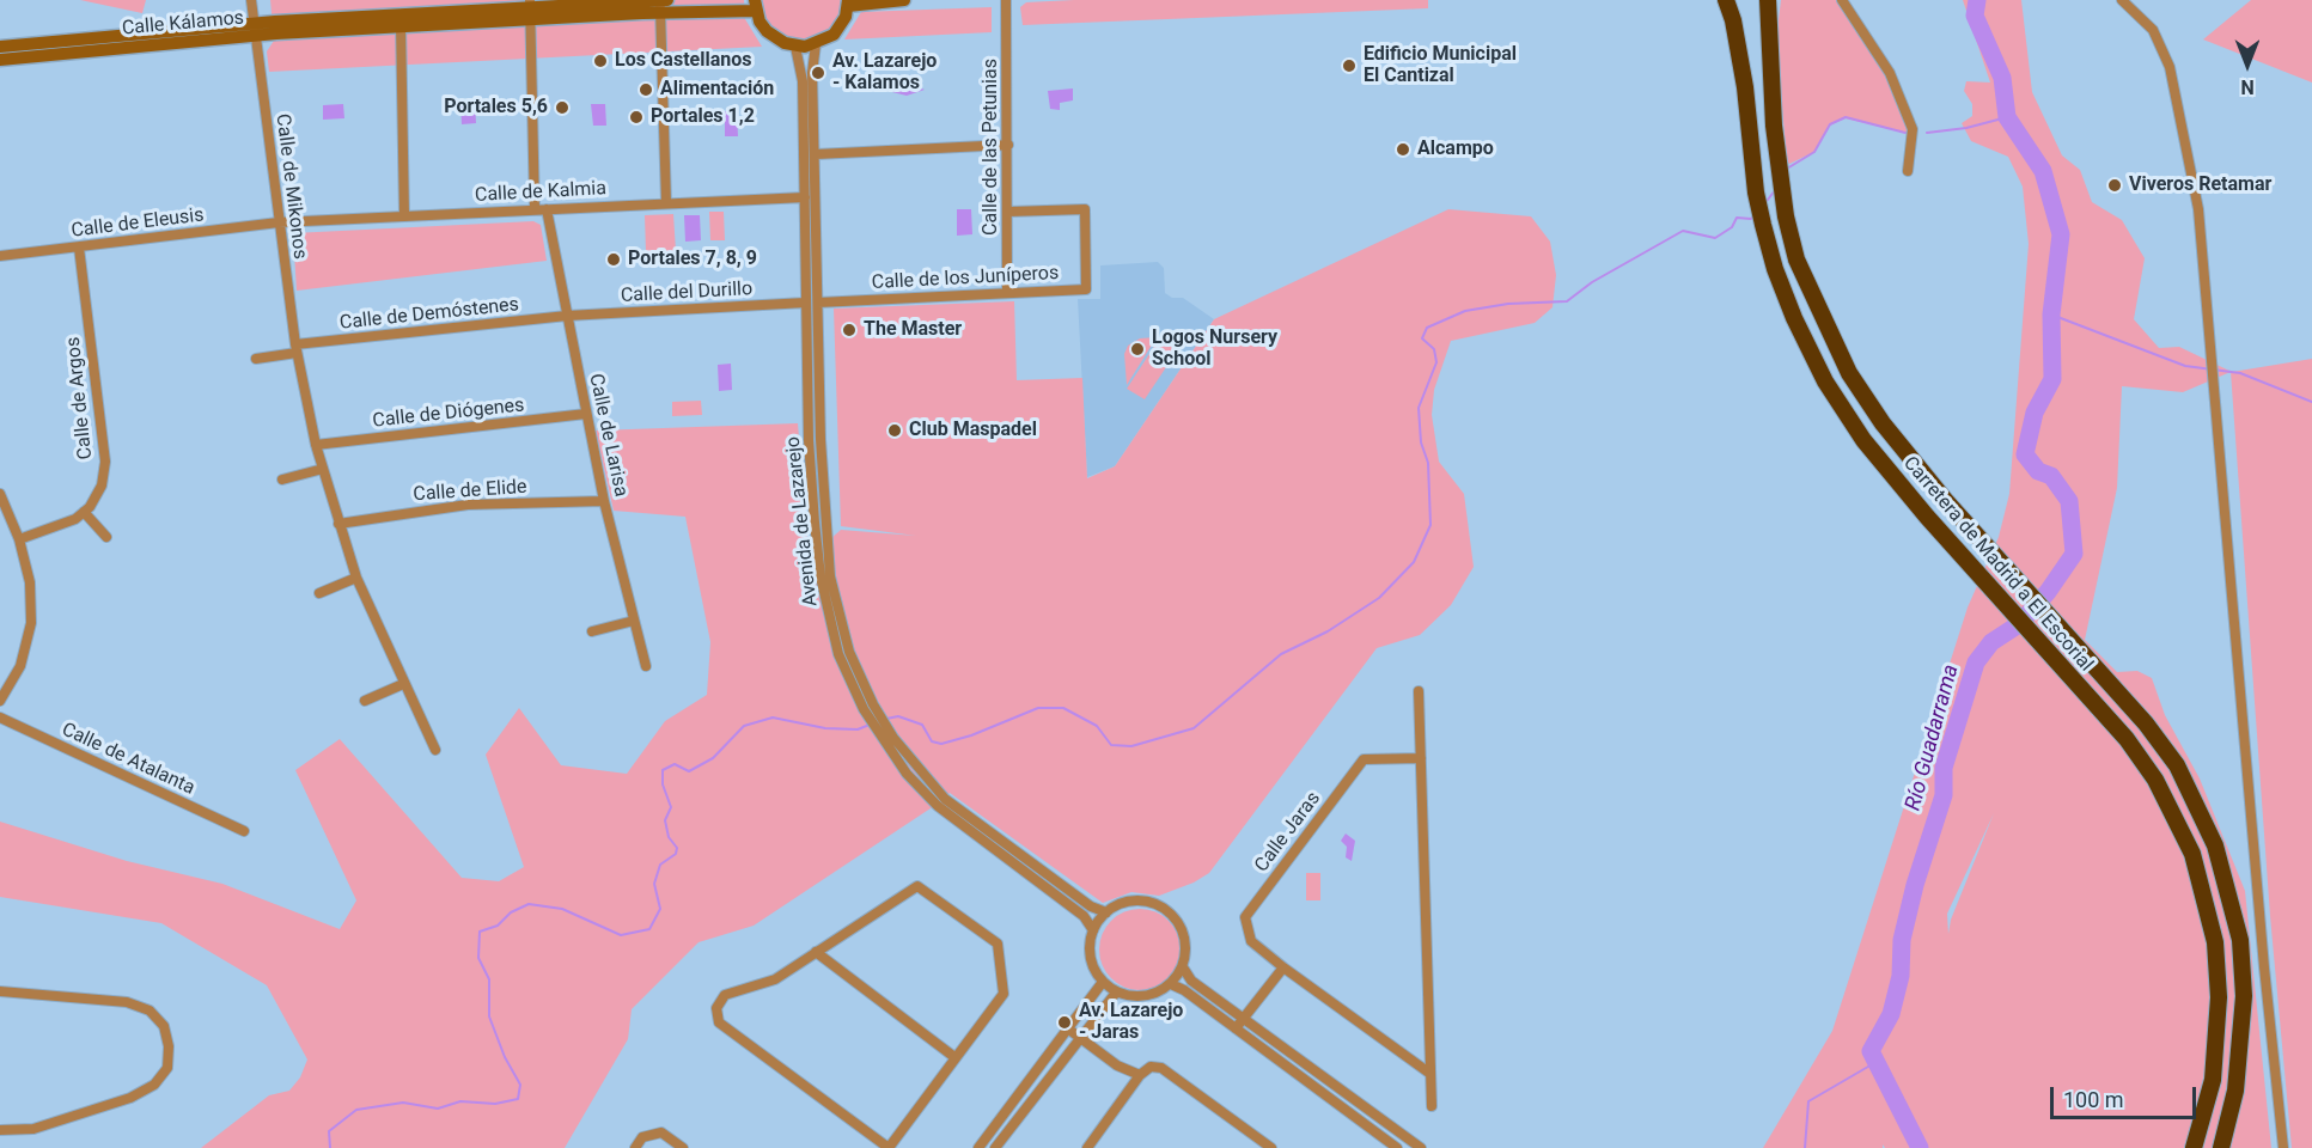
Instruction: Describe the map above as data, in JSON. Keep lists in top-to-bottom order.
{
  "streets": {
    "highway": ["Carretera de Madrid a El Escorial"],
    "main road": ["Calle Kálamos"],
    "street": [
      "Calle de las Petunias",
      "Calle de Mikonos",
      "Calle de Kalmia",
      "Calle de Eleusis",
      "Calle de los Juníperos",
      "Calle del Durillo",
      "Calle de Demóstenes",
      "Calle de Argos",
      "Calle de Diógenes",
      "Calle de Larisa",
      "Calle de Elide",
      "Avenida de Lazarejo",
      "Calle de Atalanta",
      "Calle Jaras"
    ]
  },
  "crossings": [
    ["Calle Kálamos", "Calle de Mikonos"],
    ["Calle de las Petunias", "Calle de los Juníperos"],
    ["Calle de Mikonos", "Calle de Kalmia"],
    ["Calle de Mikonos", "Calle de Eleusis"],
    ["Calle de Mikonos", "Calle de Demóstenes"],
    ["Calle de Mikonos", "Calle de Diógenes"],
    ["Calle de Mikonos", "Calle de Elide"],
    ["Calle de Kalmia", "Calle de Eleusis"],
    ["Calle de Kalmia", "Calle de Larisa"],
    ["Calle de Kalmia", "Avenida de Lazarejo"],
    ["Calle de Eleusis", "Calle de Argos"],
    ["Calle de los Juníperos", "Avenida de Lazarejo"],
    ["Calle del Durillo", "Calle de Demóstenes"],
    ["Calle del Durillo", "Calle de Larisa"],
    ["Calle del Durillo", "Avenida de Lazarejo"],
    ["Calle de Demóstenes", "Calle de Larisa"],
    ["Calle de Diógenes", "Calle de Larisa"],
    ["Calle de Larisa", "Calle de Elide"]
  ],
  "water": ["Río Guadarrama"],
  "places": [
    "Los Castellanos",
    "Edificio Municipal El Cantizal",
    "Av. Lazarejo - Kalamos",
    "Alimentación",
    "Portales 5,6",
    "Portales 1,2",
    "Alcampo",
    "Viveros Retamar",
    "Portales 7, 8, 9",
    "The Master",
    "Logos Nursery School",
    "Club Maspadel",
    "Av. Lazarejo - Jaras"
  ],
  "scale_bar": "100 m",
  "north": "bottom"
}
